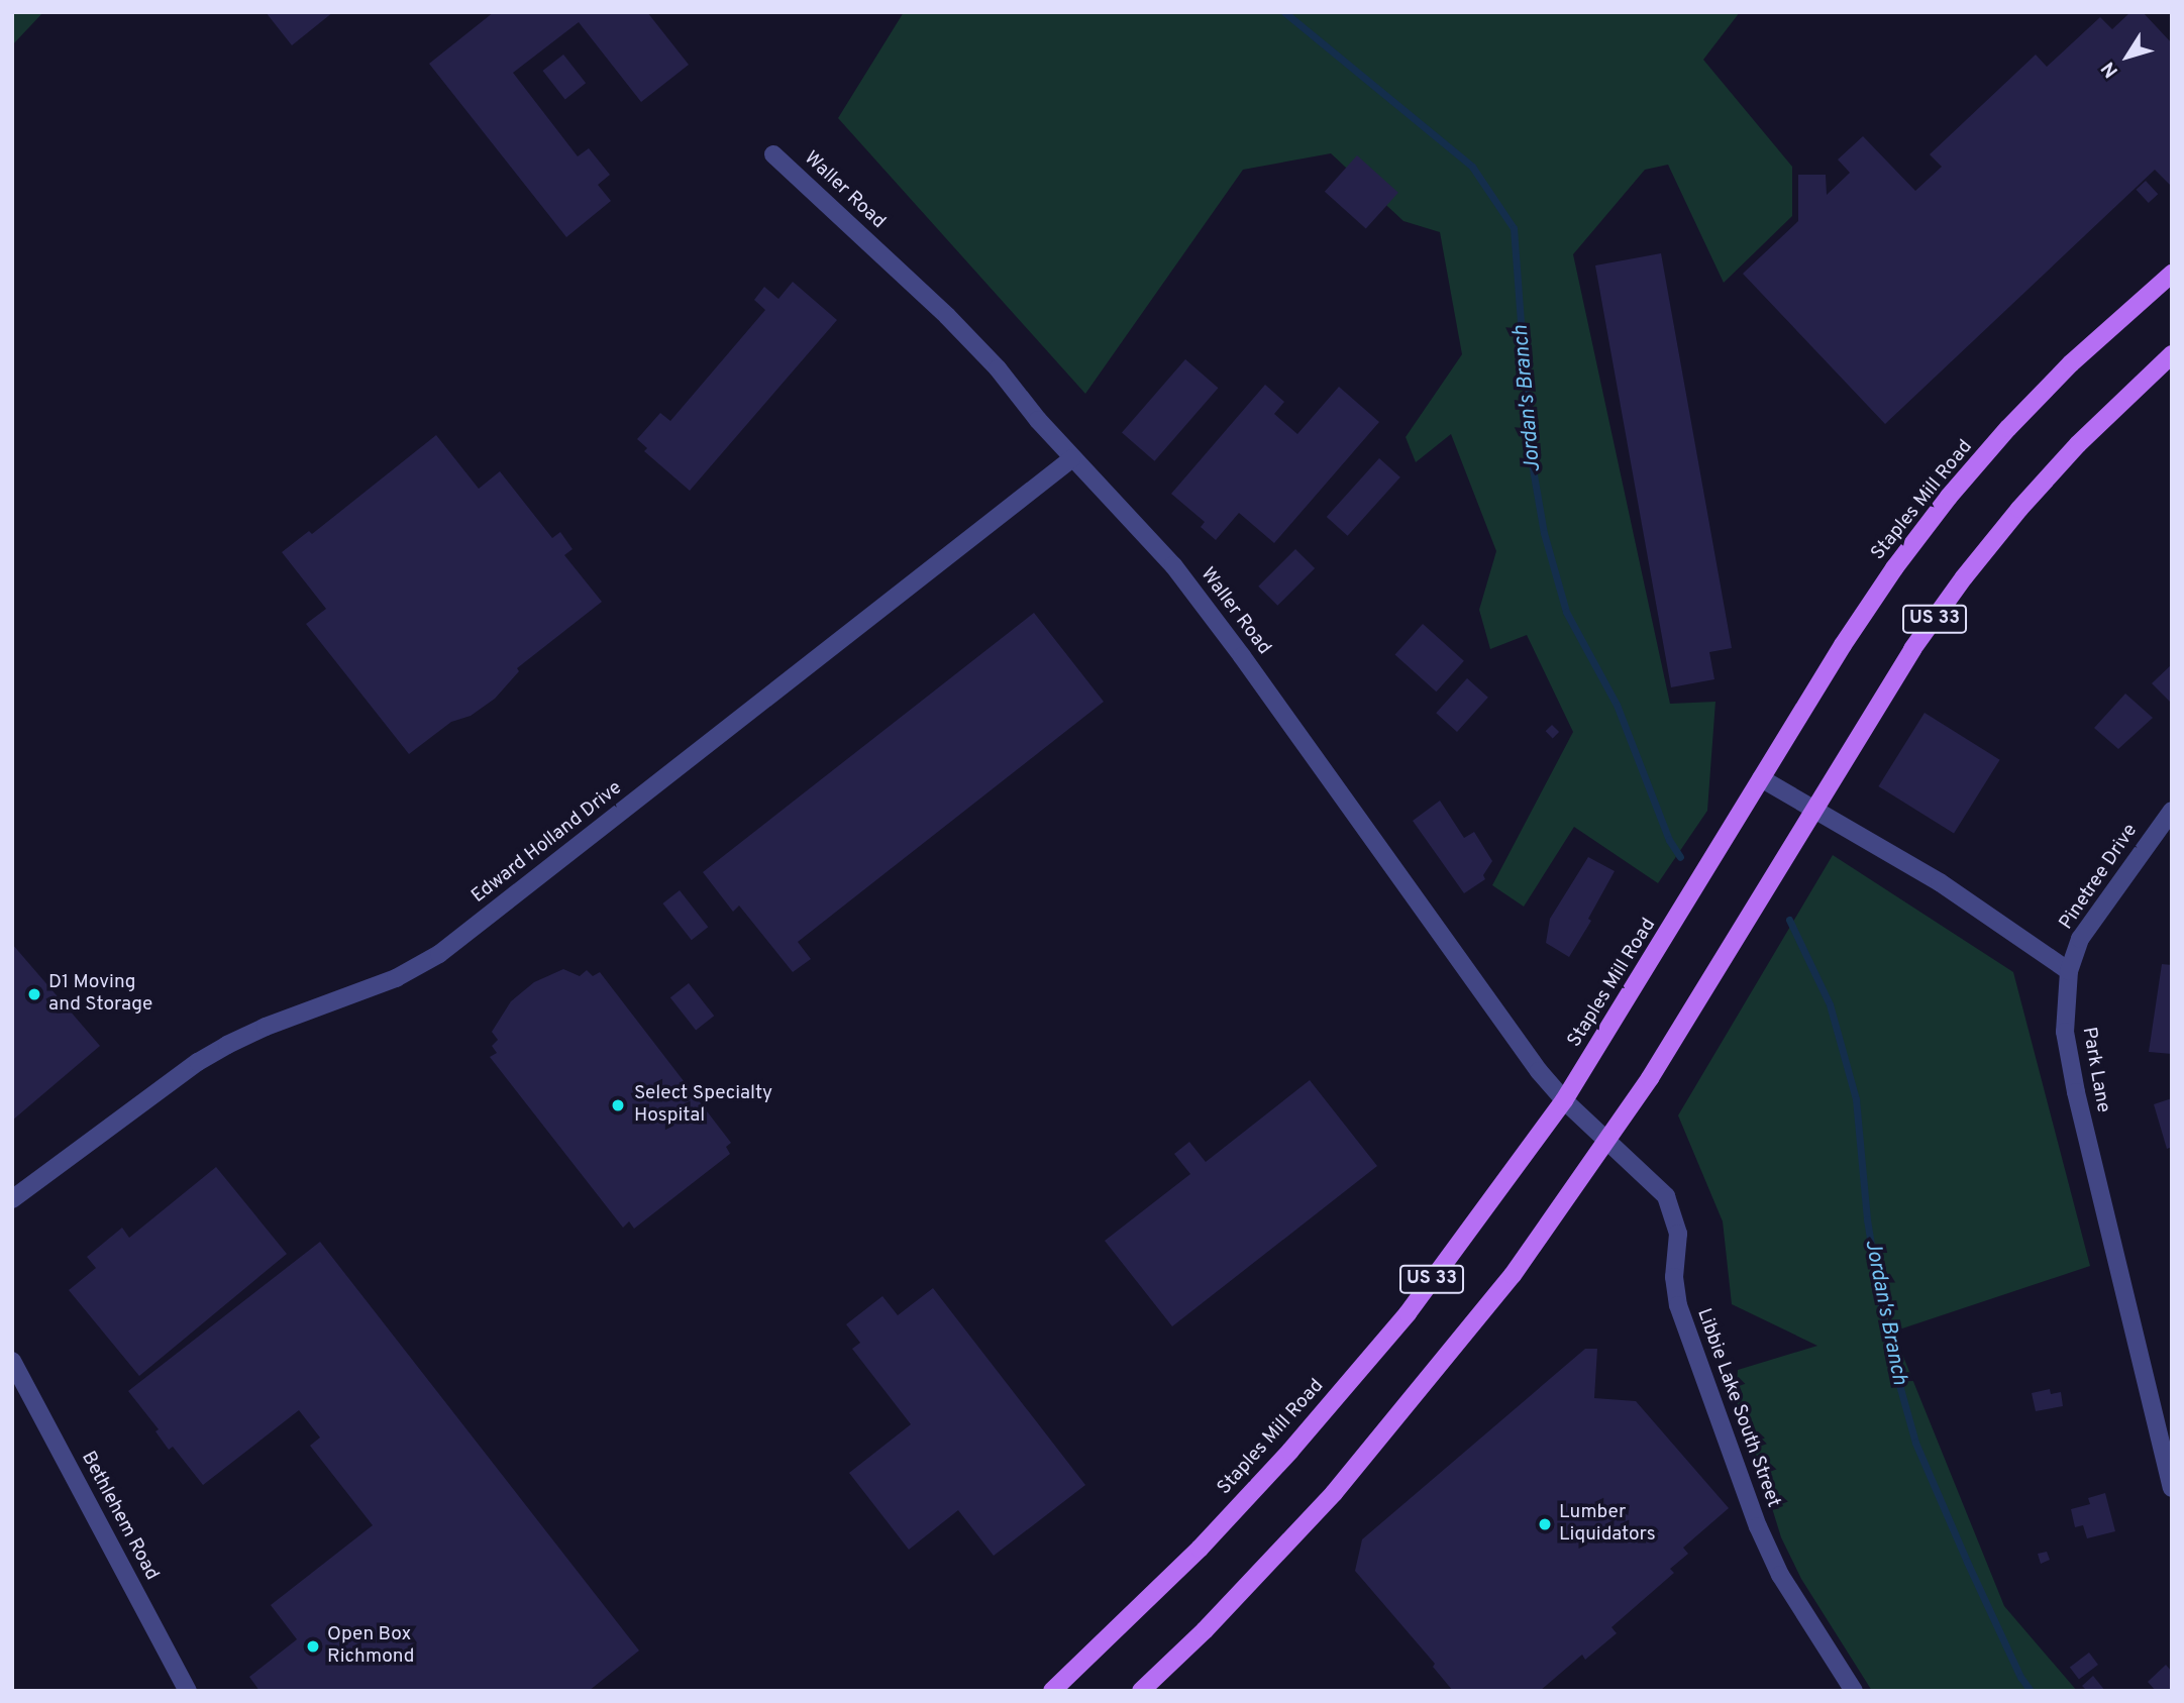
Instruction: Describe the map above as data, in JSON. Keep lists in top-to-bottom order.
{
  "streets": {
    "main road": ["Staples Mill Road", "US 33"],
    "street": [
      "Waller Road",
      "Edward Holland Drive",
      "Pinetree Drive",
      "Park Lane",
      "Libbie Lake South Street",
      "Bethlehem Road"
    ]
  },
  "crossings": [
    ["Waller Road", "Staples Mill Road"],
    ["Waller Road", "US 33"],
    ["Waller Road", "Edward Holland Drive"],
    ["Waller Road", "Libbie Lake South Street"],
    ["US 33", "Libbie Lake South Street"],
    ["Pinetree Drive", "Park Lane"]
  ],
  "water": ["Jordan's Branch"],
  "places": [
    "D1 Moving and Storage",
    "Select Specialty Hospital",
    "Lumber Liquidators",
    "Open Box Richmond"
  ],
  "north": "bottom left"
}
